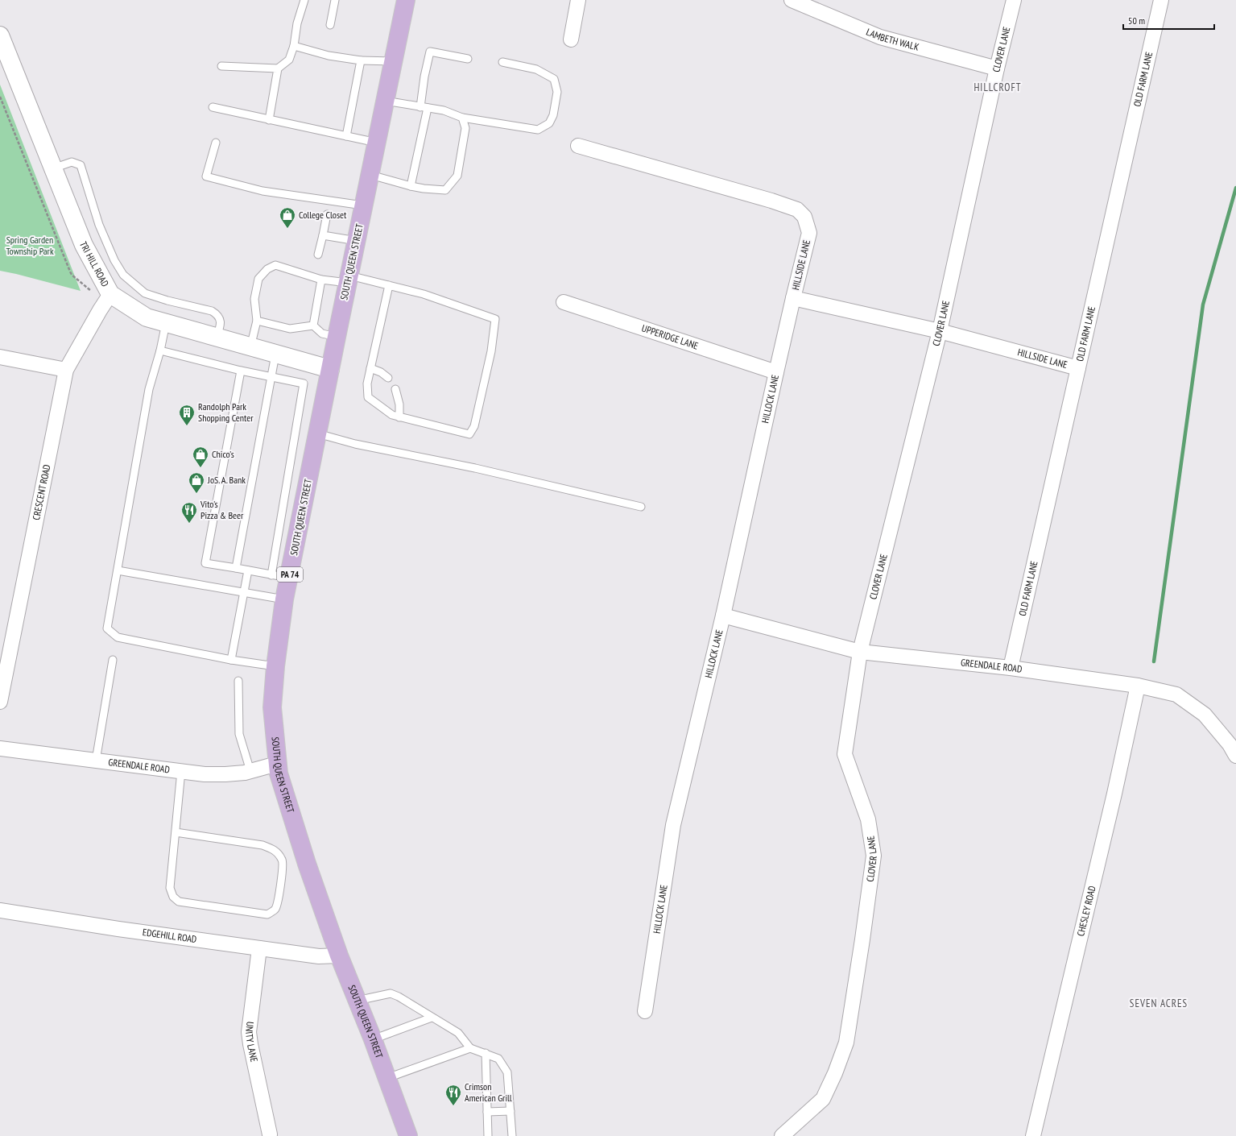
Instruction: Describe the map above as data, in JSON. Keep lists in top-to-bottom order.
{
  "streets": {
    "main road": ["SOUTH QUEEN STREET", "PA 74"],
    "street": [
      "LAMBETH WALK",
      "CLOVER LANE",
      "OLD FARM LANE",
      "TRI HILL ROAD",
      "HILLSIDE LANE",
      "UPPERIDGE LANE",
      "HILLOCK LANE",
      "CRESCENT ROAD",
      "GREENDALE ROAD",
      "CHESLEY ROAD",
      "EDGEHILL ROAD",
      "UNITY LANE"
    ]
  },
  "crossings": [
    ["LAMBETH WALK", "CLOVER LANE"],
    ["CLOVER LANE", "HILLSIDE LANE"],
    ["CLOVER LANE", "GREENDALE ROAD"],
    ["OLD FARM LANE", "HILLSIDE LANE"],
    ["OLD FARM LANE", "GREENDALE ROAD"],
    ["SOUTH QUEEN STREET", "TRI HILL ROAD"],
    ["SOUTH QUEEN STREET", "GREENDALE ROAD"],
    ["SOUTH QUEEN STREET", "EDGEHILL ROAD"],
    ["TRI HILL ROAD", "CRESCENT ROAD"],
    ["HILLSIDE LANE", "HILLOCK LANE"],
    ["UPPERIDGE LANE", "HILLOCK LANE"],
    ["HILLOCK LANE", "GREENDALE ROAD"],
    ["GREENDALE ROAD", "CHESLEY ROAD"],
    ["EDGEHILL ROAD", "UNITY LANE"]
  ],
  "districts": ["HILLCROFT", "SEVEN ACRES"],
  "parks": ["Spring Garden Township Park"],
  "places": {
    "shop": ["College Closet", "Chico's", "JoS. A. Bank"],
    "building": ["Randolph Park Shopping Center"],
    "restaurant": ["Vito's Pizza & Beer", "Crimson American Grill"]
  },
  "scale_bar": "50 m"
}
